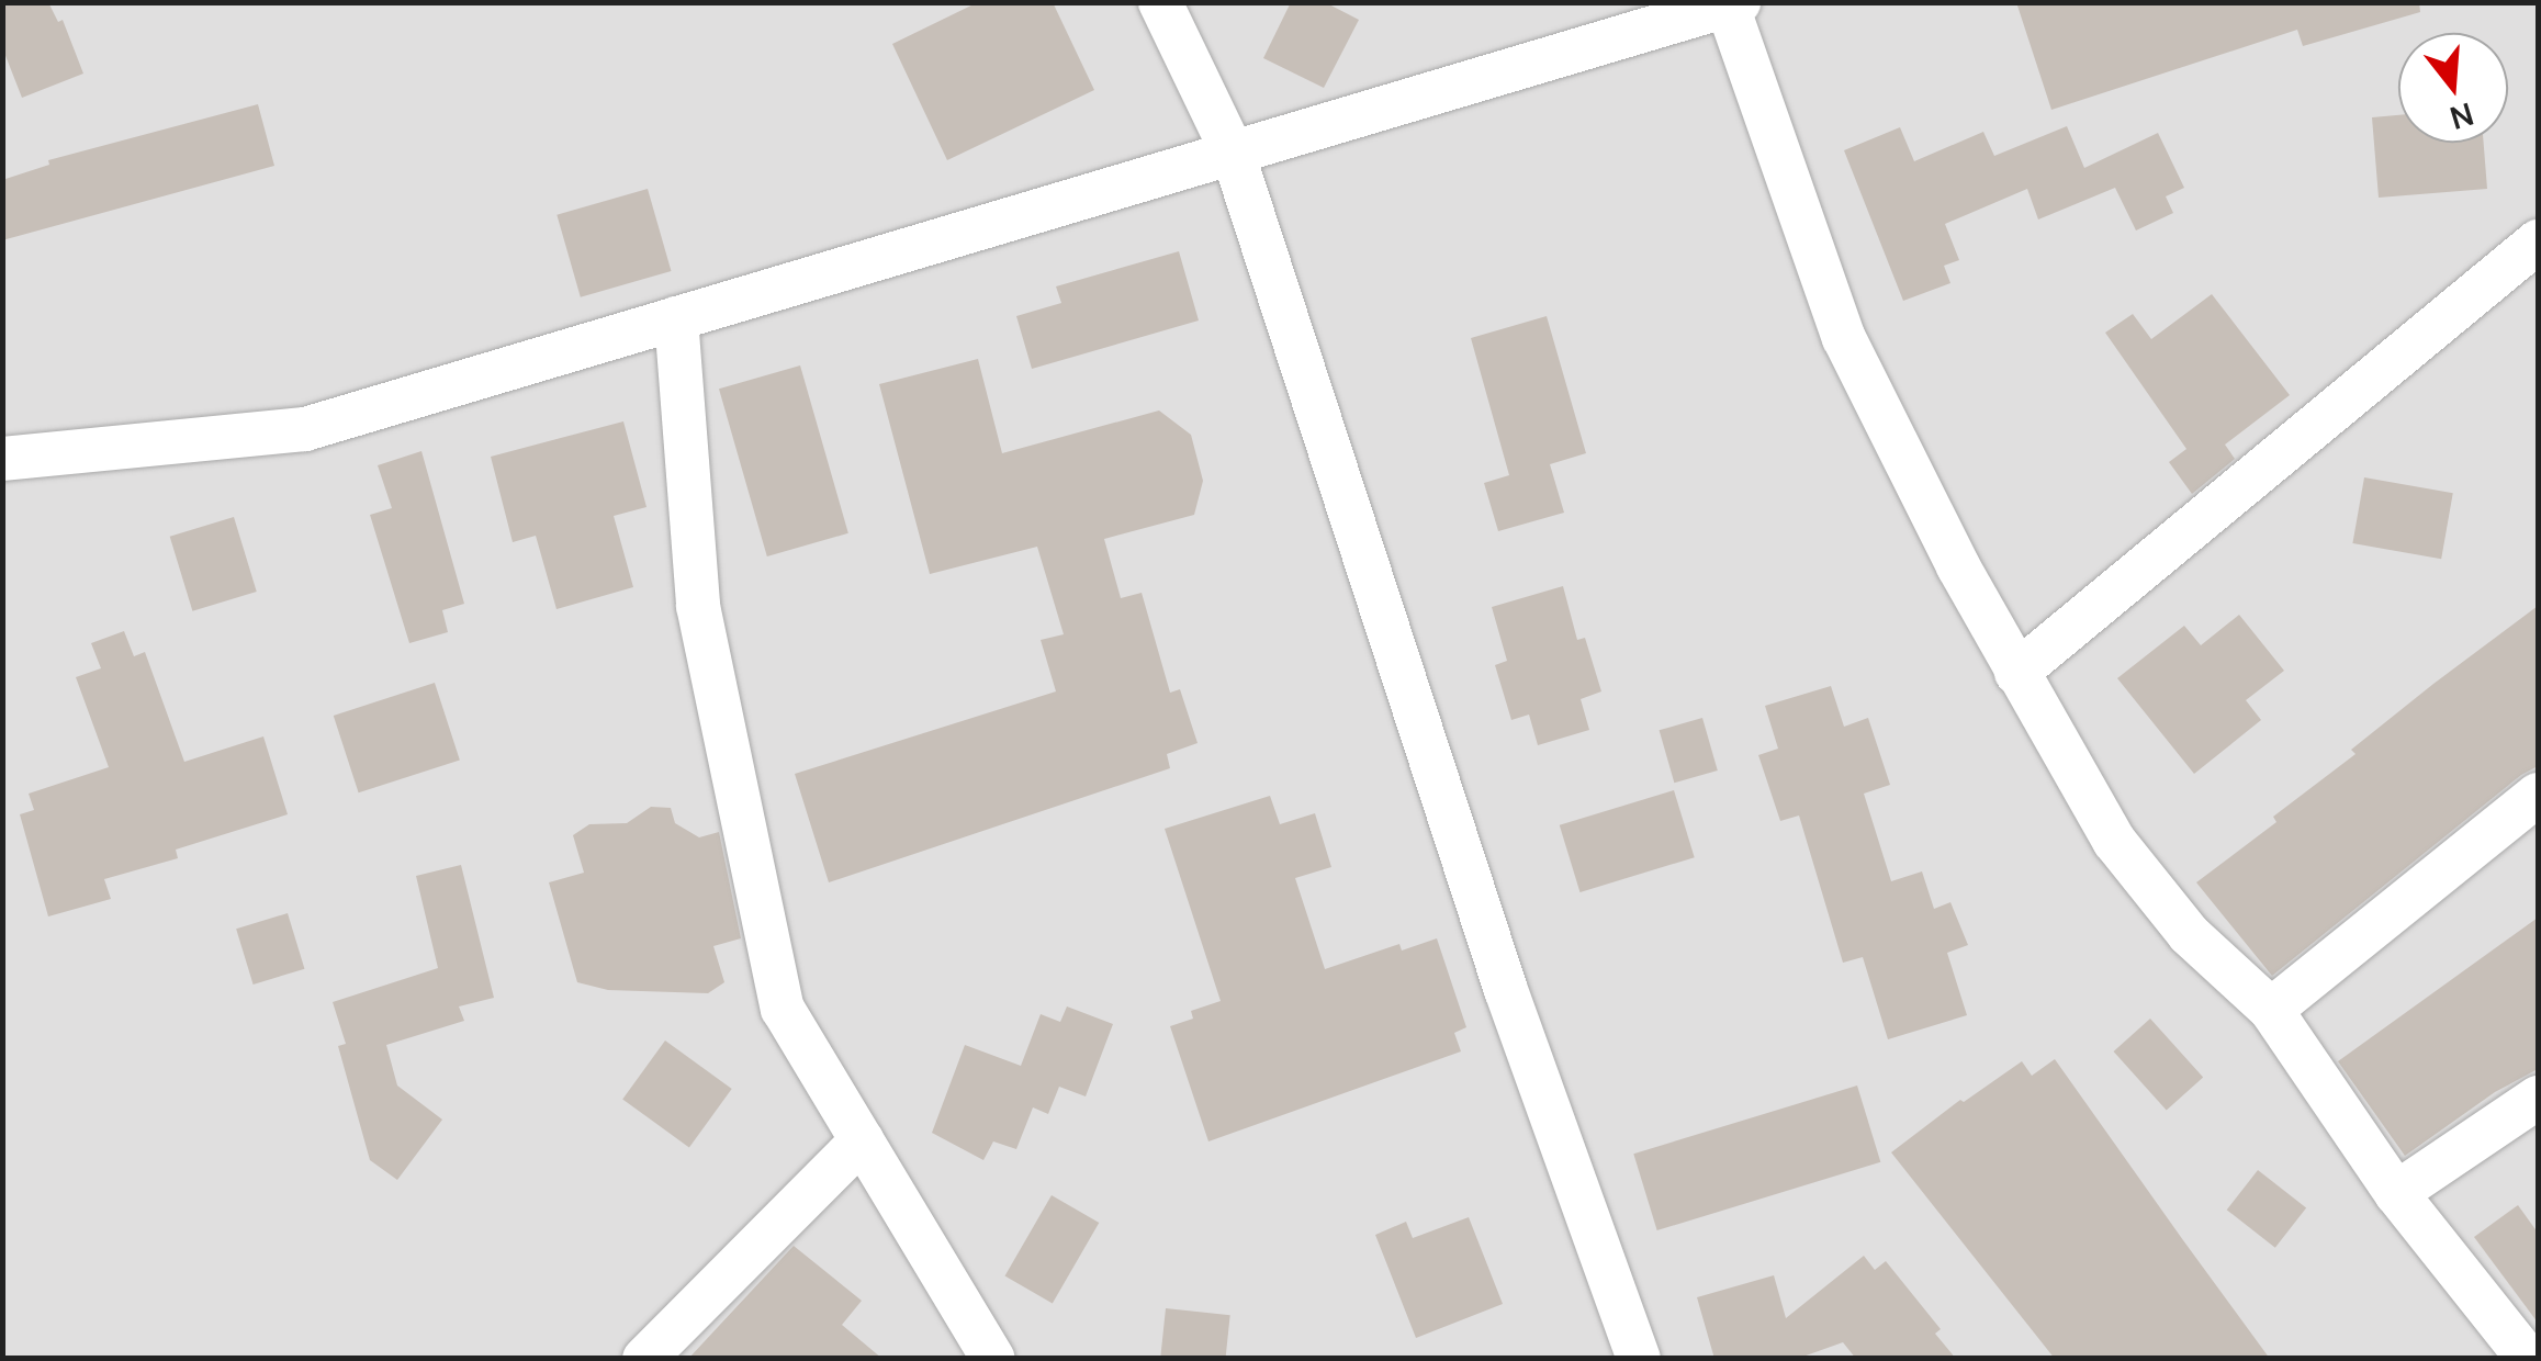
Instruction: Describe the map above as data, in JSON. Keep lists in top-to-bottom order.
{
  "north": "bottom"
}
